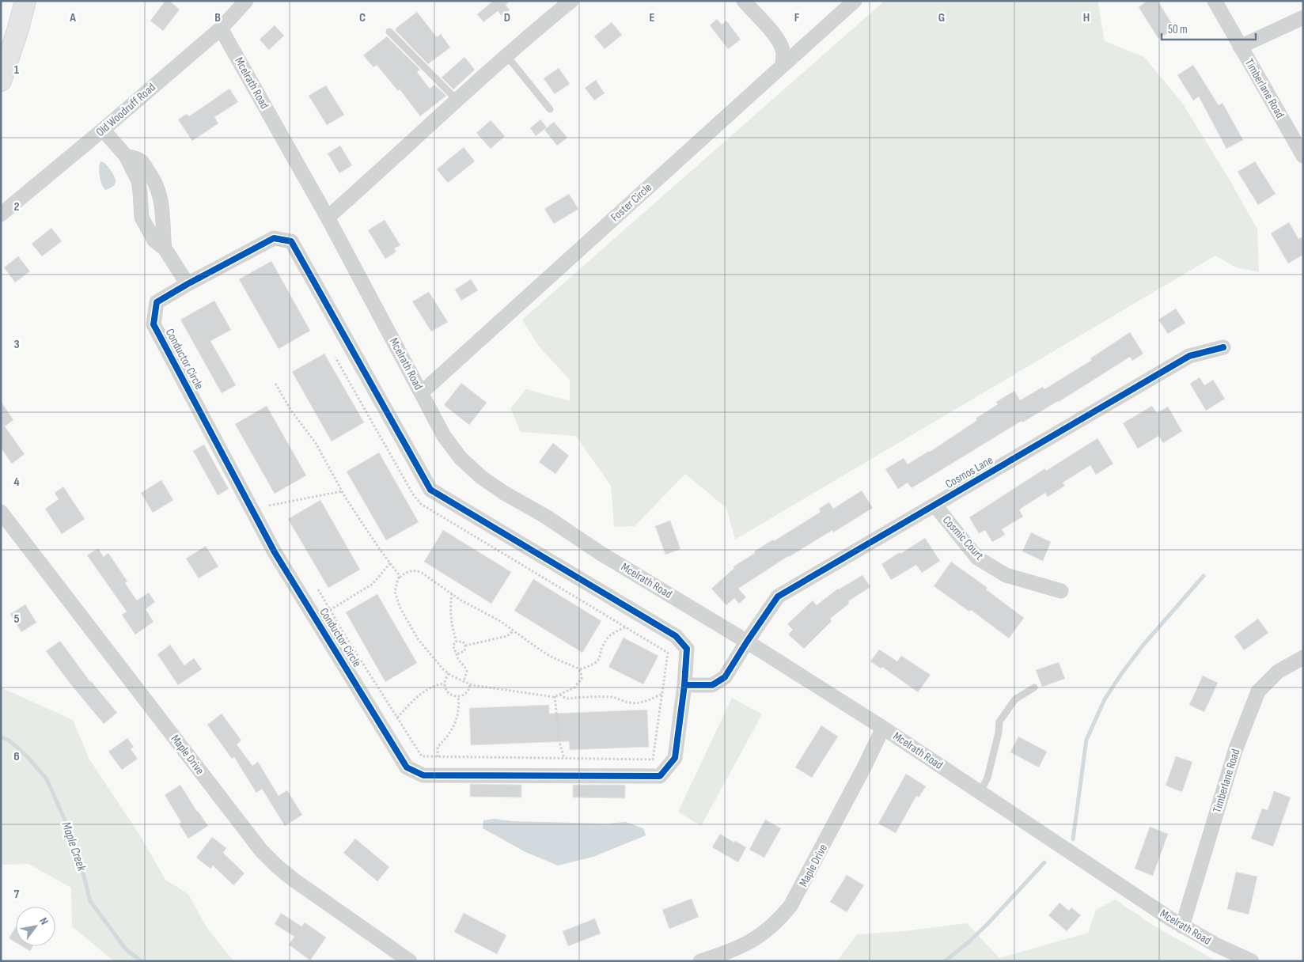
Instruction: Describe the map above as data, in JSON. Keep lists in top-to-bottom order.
{
  "streets": {
    "street": [
      "Mcelrath Road",
      "Timberlane Road",
      "Old Woodruff Road",
      "Foster Circle",
      "Conductor Circle",
      "Cosmos Lane",
      "Cosmic Court",
      "Maple Drive"
    ]
  },
  "crossings": [
    ["Mcelrath Road", "Timberlane Road"],
    ["Mcelrath Road", "Old Woodruff Road"],
    ["Mcelrath Road", "Foster Circle"],
    ["Mcelrath Road", "Cosmos Lane"],
    ["Mcelrath Road", "Maple Drive"],
    ["Cosmos Lane", "Cosmic Court"]
  ],
  "water": ["Maple Creek"],
  "scale_bar": "50 m",
  "north": "top right",
  "grid": {
    "columns": [
      "A",
      "B",
      "C",
      "D",
      "E",
      "F",
      "G",
      "H"
    ],
    "rows": [
      "1",
      "2",
      "3",
      "4",
      "5",
      "6",
      "7"
    ]
  }
}
